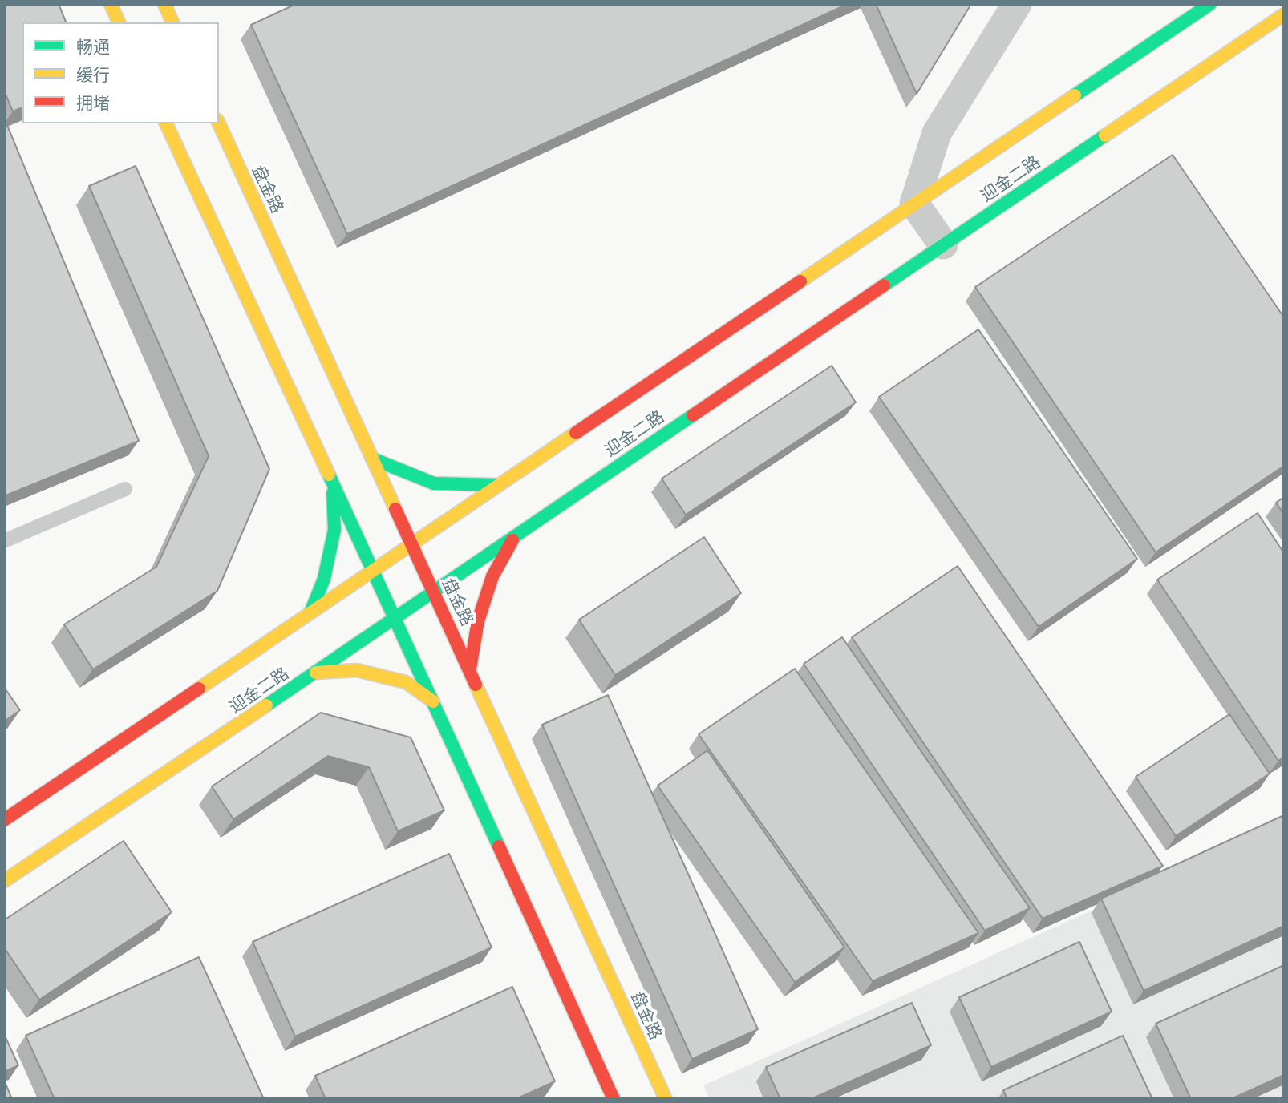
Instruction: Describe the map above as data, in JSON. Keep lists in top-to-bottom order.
{
  "streets": {
    "street": ["迎金二路", "盘金路"]
  },
  "crossings": [
    ["迎金二路", "盘金路"]
  ],
  "legend": ["畅通", "缓行", "拥堵"]
}
